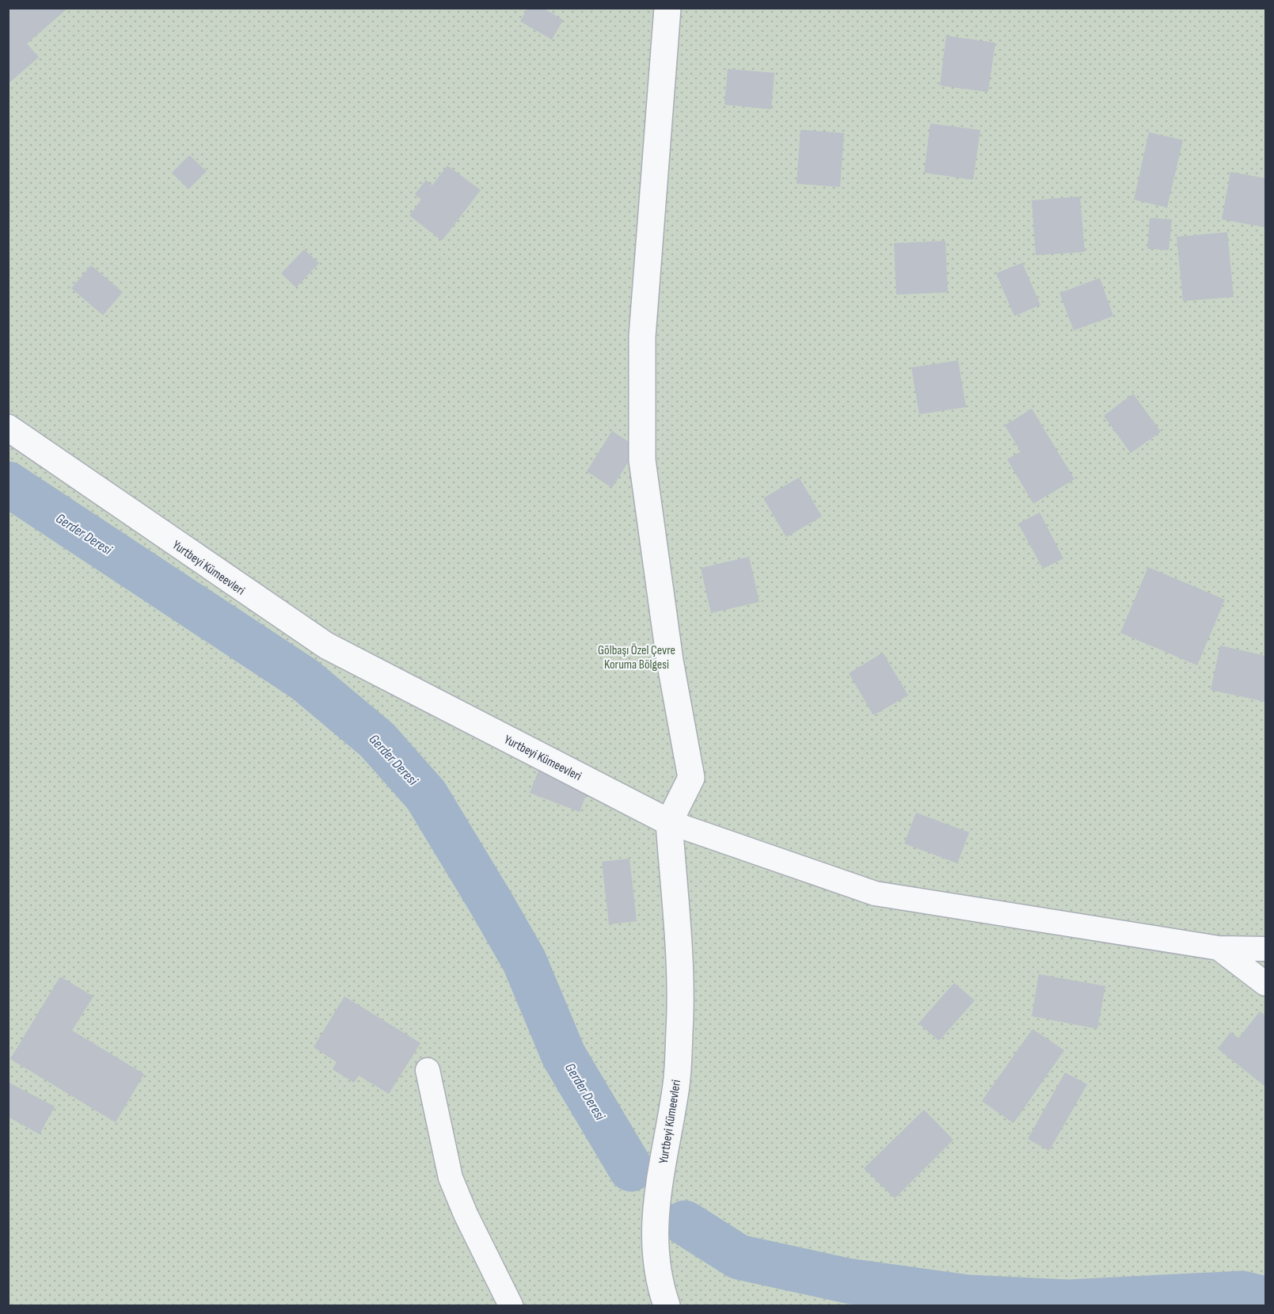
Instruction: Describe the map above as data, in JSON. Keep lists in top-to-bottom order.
{
  "streets": {
    "street": ["Yurtbeyi Kümeevleri"]
  },
  "water": ["Gerder Deresi"],
  "parks": ["Gölbaşı Özel Çevre Koruma Bölgesi"]
}
